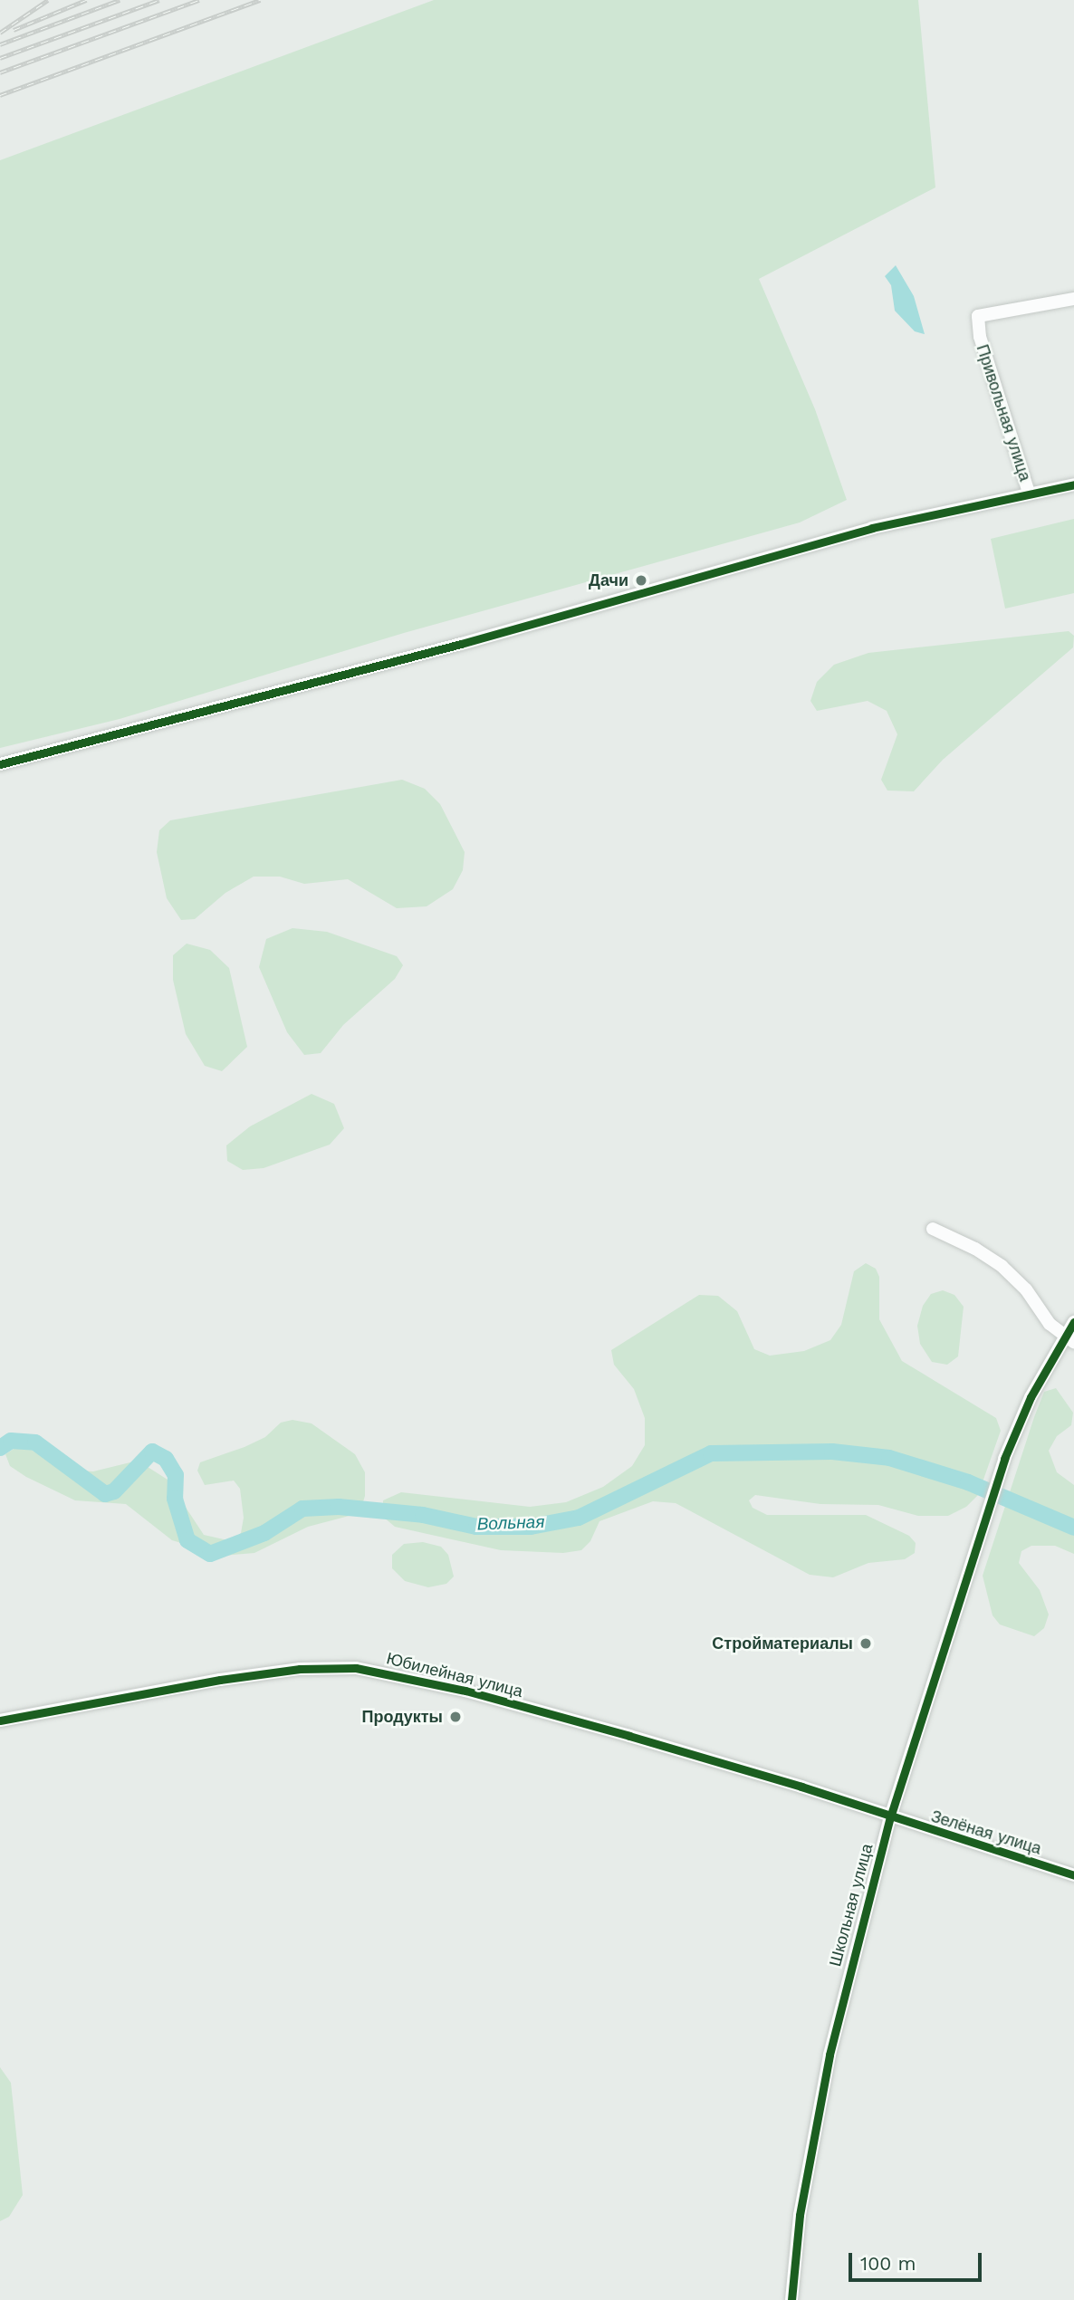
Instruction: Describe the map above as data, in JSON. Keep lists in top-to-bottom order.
{
  "streets": {
    "street": [
      "Привольная улица",
      "Юбилейная улица",
      "Зелёная улица",
      "Школьная улица"
    ]
  },
  "crossings": [
    ["Юбилейная улица", "Зелёная улица"],
    ["Юбилейная улица", "Школьная улица"],
    ["Зелёная улица", "Школьная улица"]
  ],
  "water": ["Вольная"],
  "places": ["Дачи", "Стройматериалы", "Продукты"],
  "scale_bar": "100 m"
}
